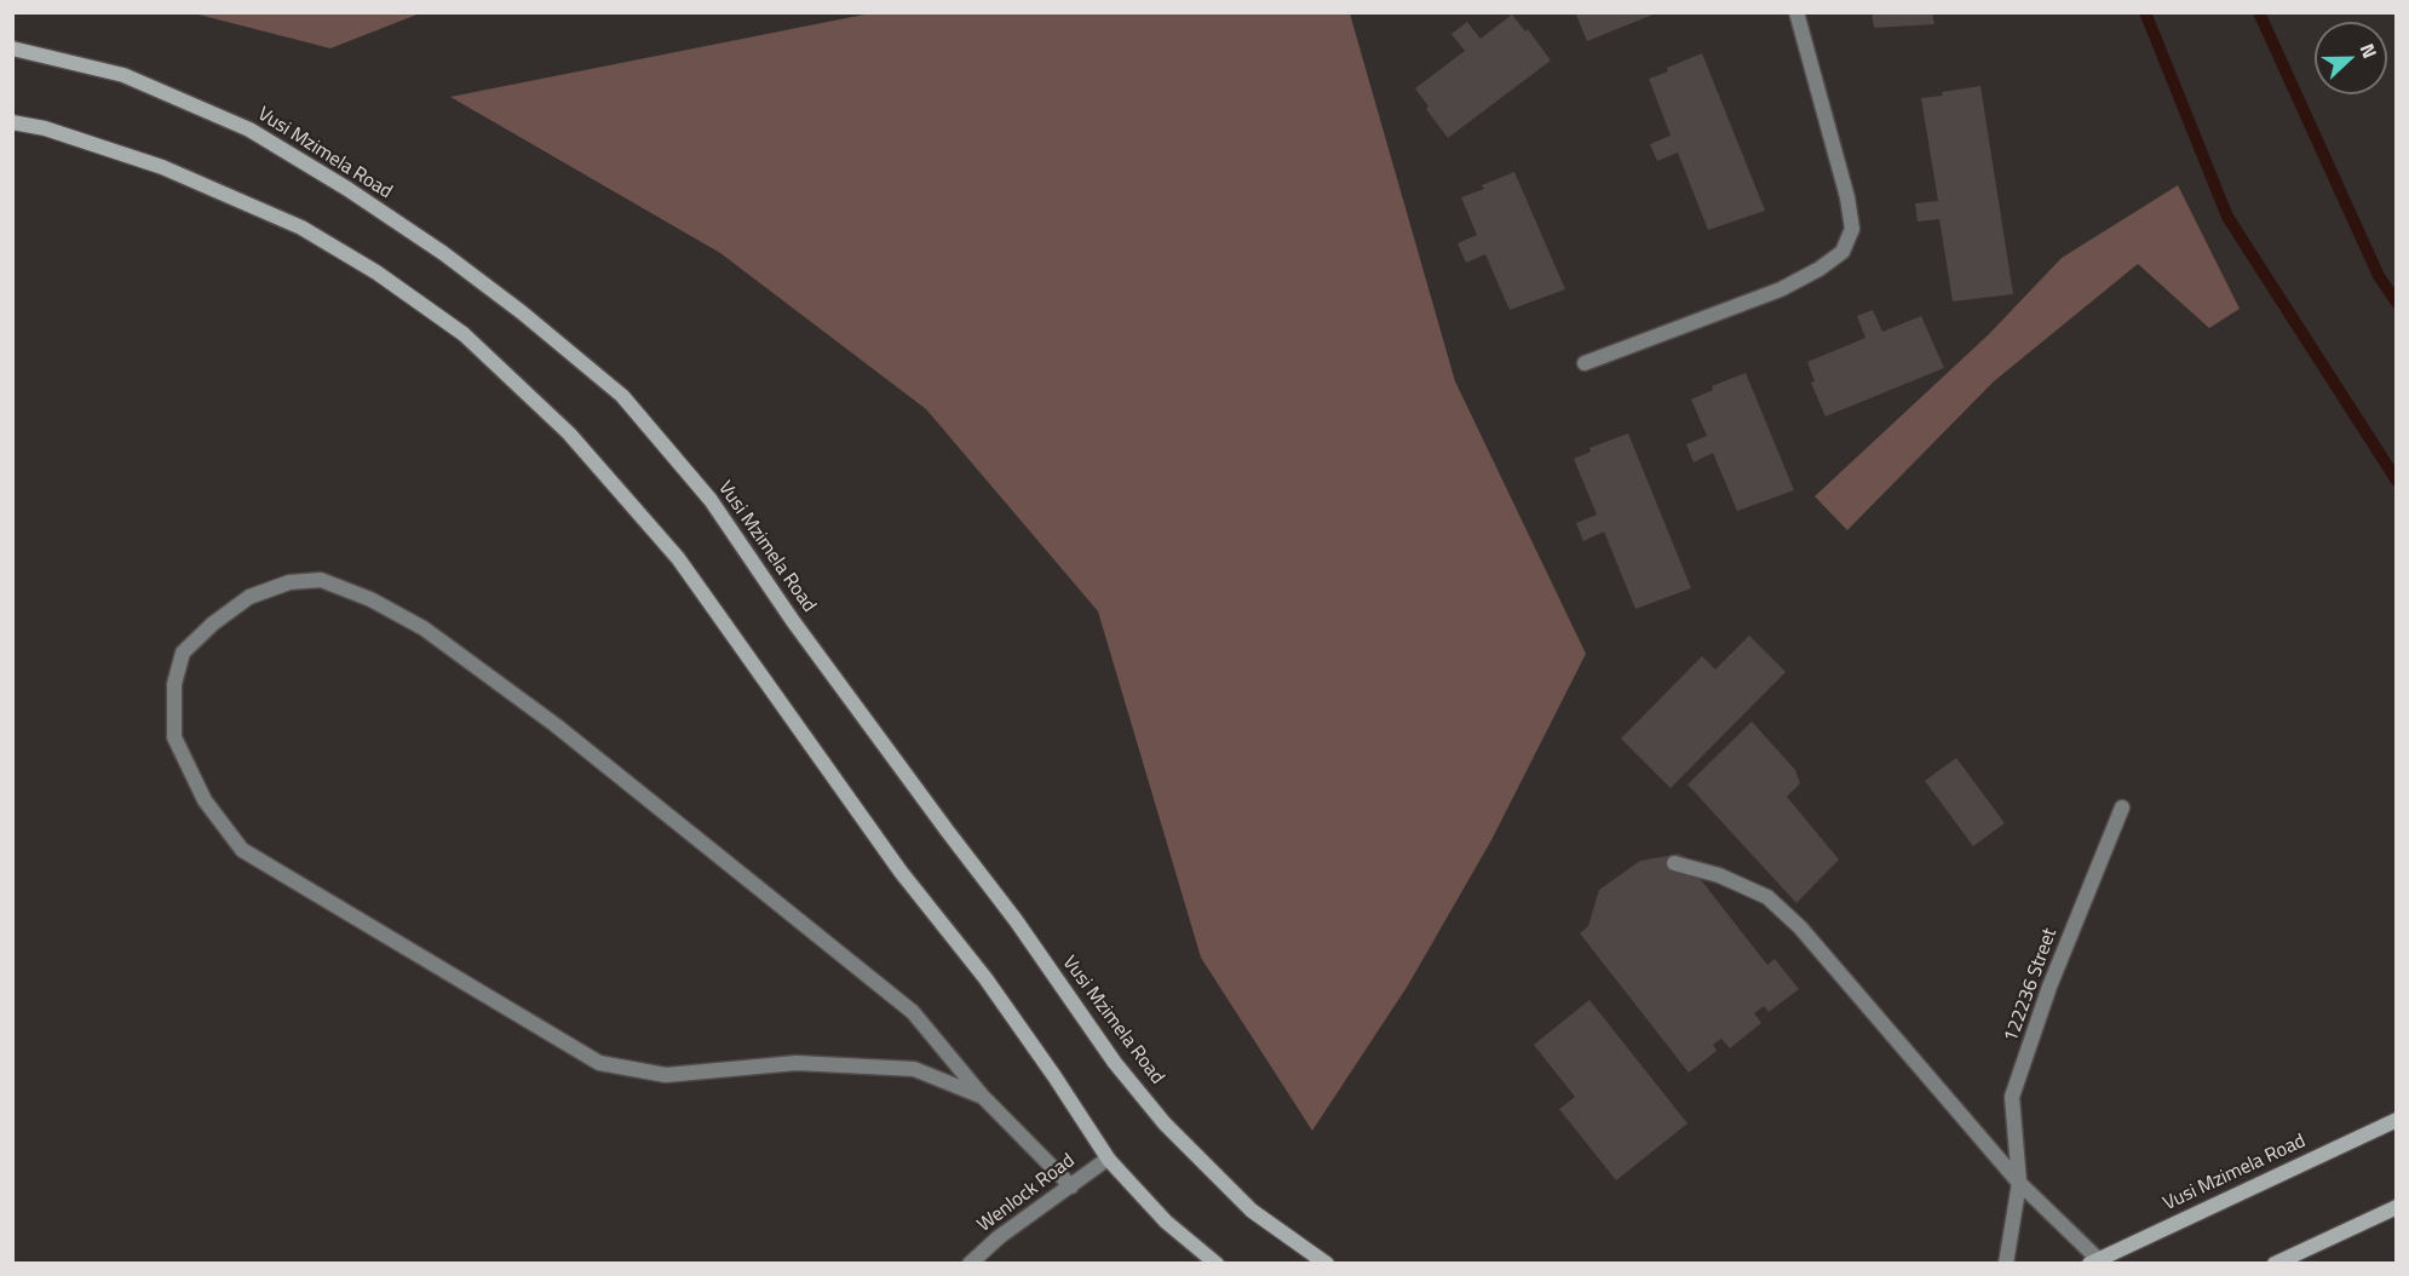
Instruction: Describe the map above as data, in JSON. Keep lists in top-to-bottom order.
{
  "streets": {
    "main road": ["Vusi Mzimela Road"],
    "street": ["122236 Street", "Wenlock Road"]
  },
  "north": "right"
}
